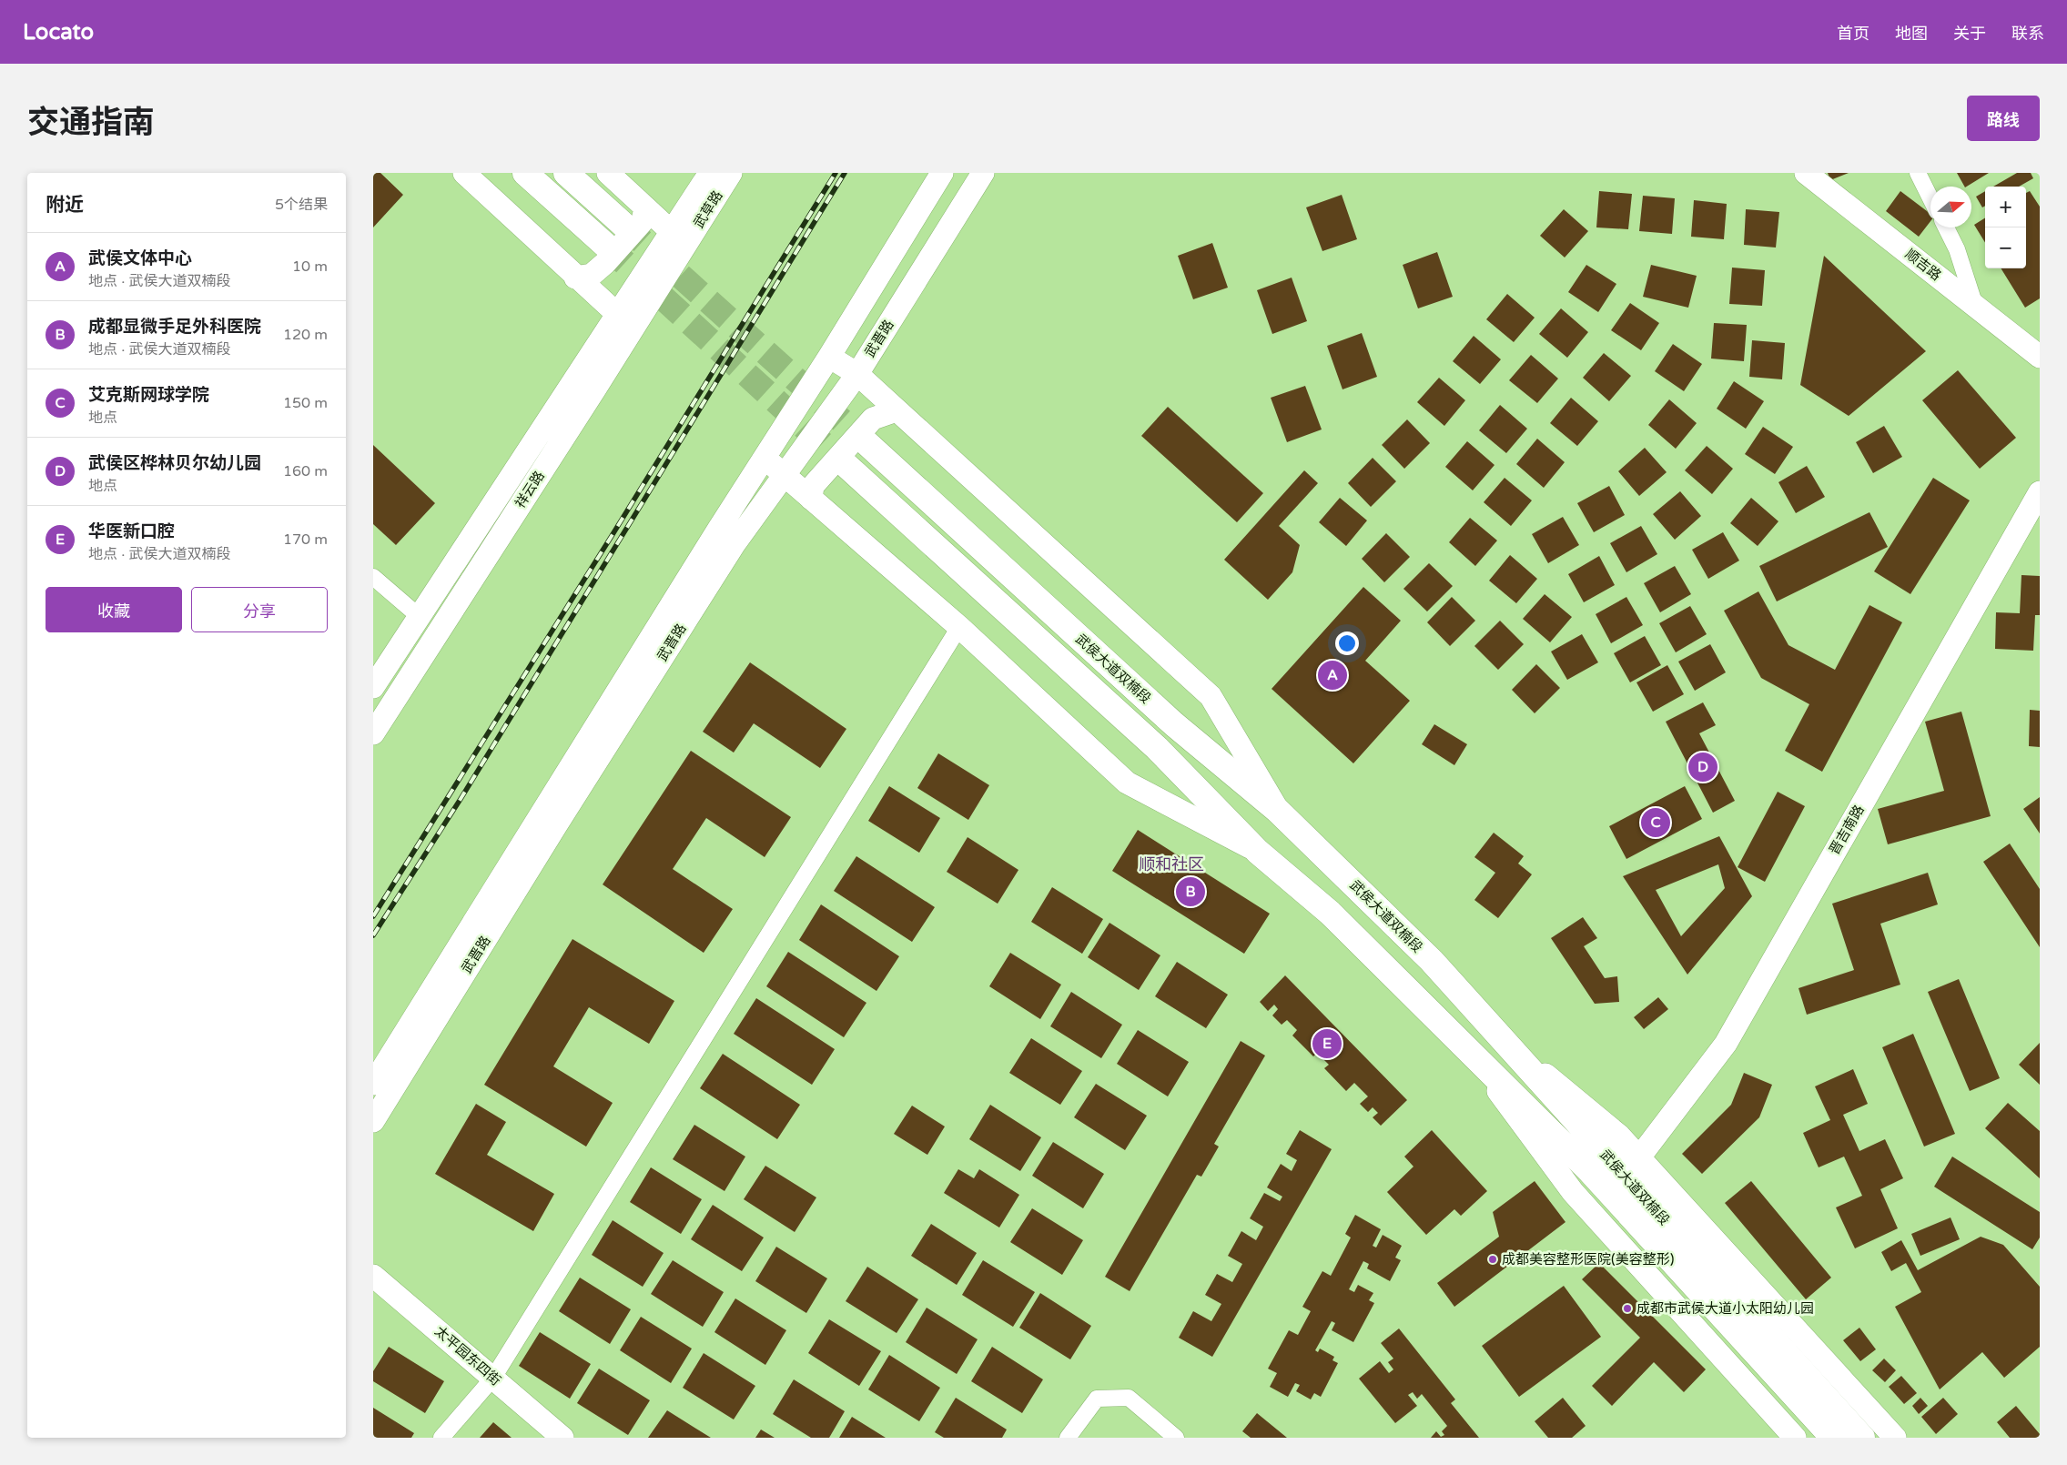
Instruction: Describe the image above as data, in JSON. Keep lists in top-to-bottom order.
{
  "streets": {
    "main road": ["武侯大道双楠段"],
    "street": [
      "武草路",
      "顺吉路",
      "武晋路",
      "祥云路",
      "晋吉南路",
      "太平园东四街"
    ]
  },
  "crossings": [
    ["武草路", "祥云路"]
  ],
  "districts": ["顺和社区"],
  "places": ["成都美容整形医院(美容整形)", "成都市武侯大道小太阳幼儿园"],
  "north": "right",
  "page": {
    "header": "Locato",
    "nav": [
      "首页",
      "地图",
      "关于",
      "联系"
    ],
    "title": "交通指南",
    "buttons": [
      "路线",
      ["收藏", "分享"]
    ],
    "heading": ["附近", "5个结果"],
    "map_buttons": ["+", "−"],
    "list": [
      {
        "mark": "A",
        "name": "武侯文体中心",
        "note": "地点 · 武侯大道双楠段",
        "value": "10 m"
      },
      {
        "mark": "B",
        "name": "成都显微手足外科医院",
        "note": "地点 · 武侯大道双楠段",
        "value": "120 m"
      },
      {
        "mark": "C",
        "name": "艾克斯网球学院",
        "note": "地点",
        "value": "150 m"
      },
      {
        "mark": "D",
        "name": "武侯区桦林贝尔幼儿园",
        "note": "地点",
        "value": "160 m"
      },
      {
        "mark": "E",
        "name": "华医新口腔",
        "note": "地点 · 武侯大道双楠段",
        "value": "170 m"
      }
    ],
    "pins": [
      "A",
      "D",
      "C",
      "B",
      "E"
    ]
  }
}
